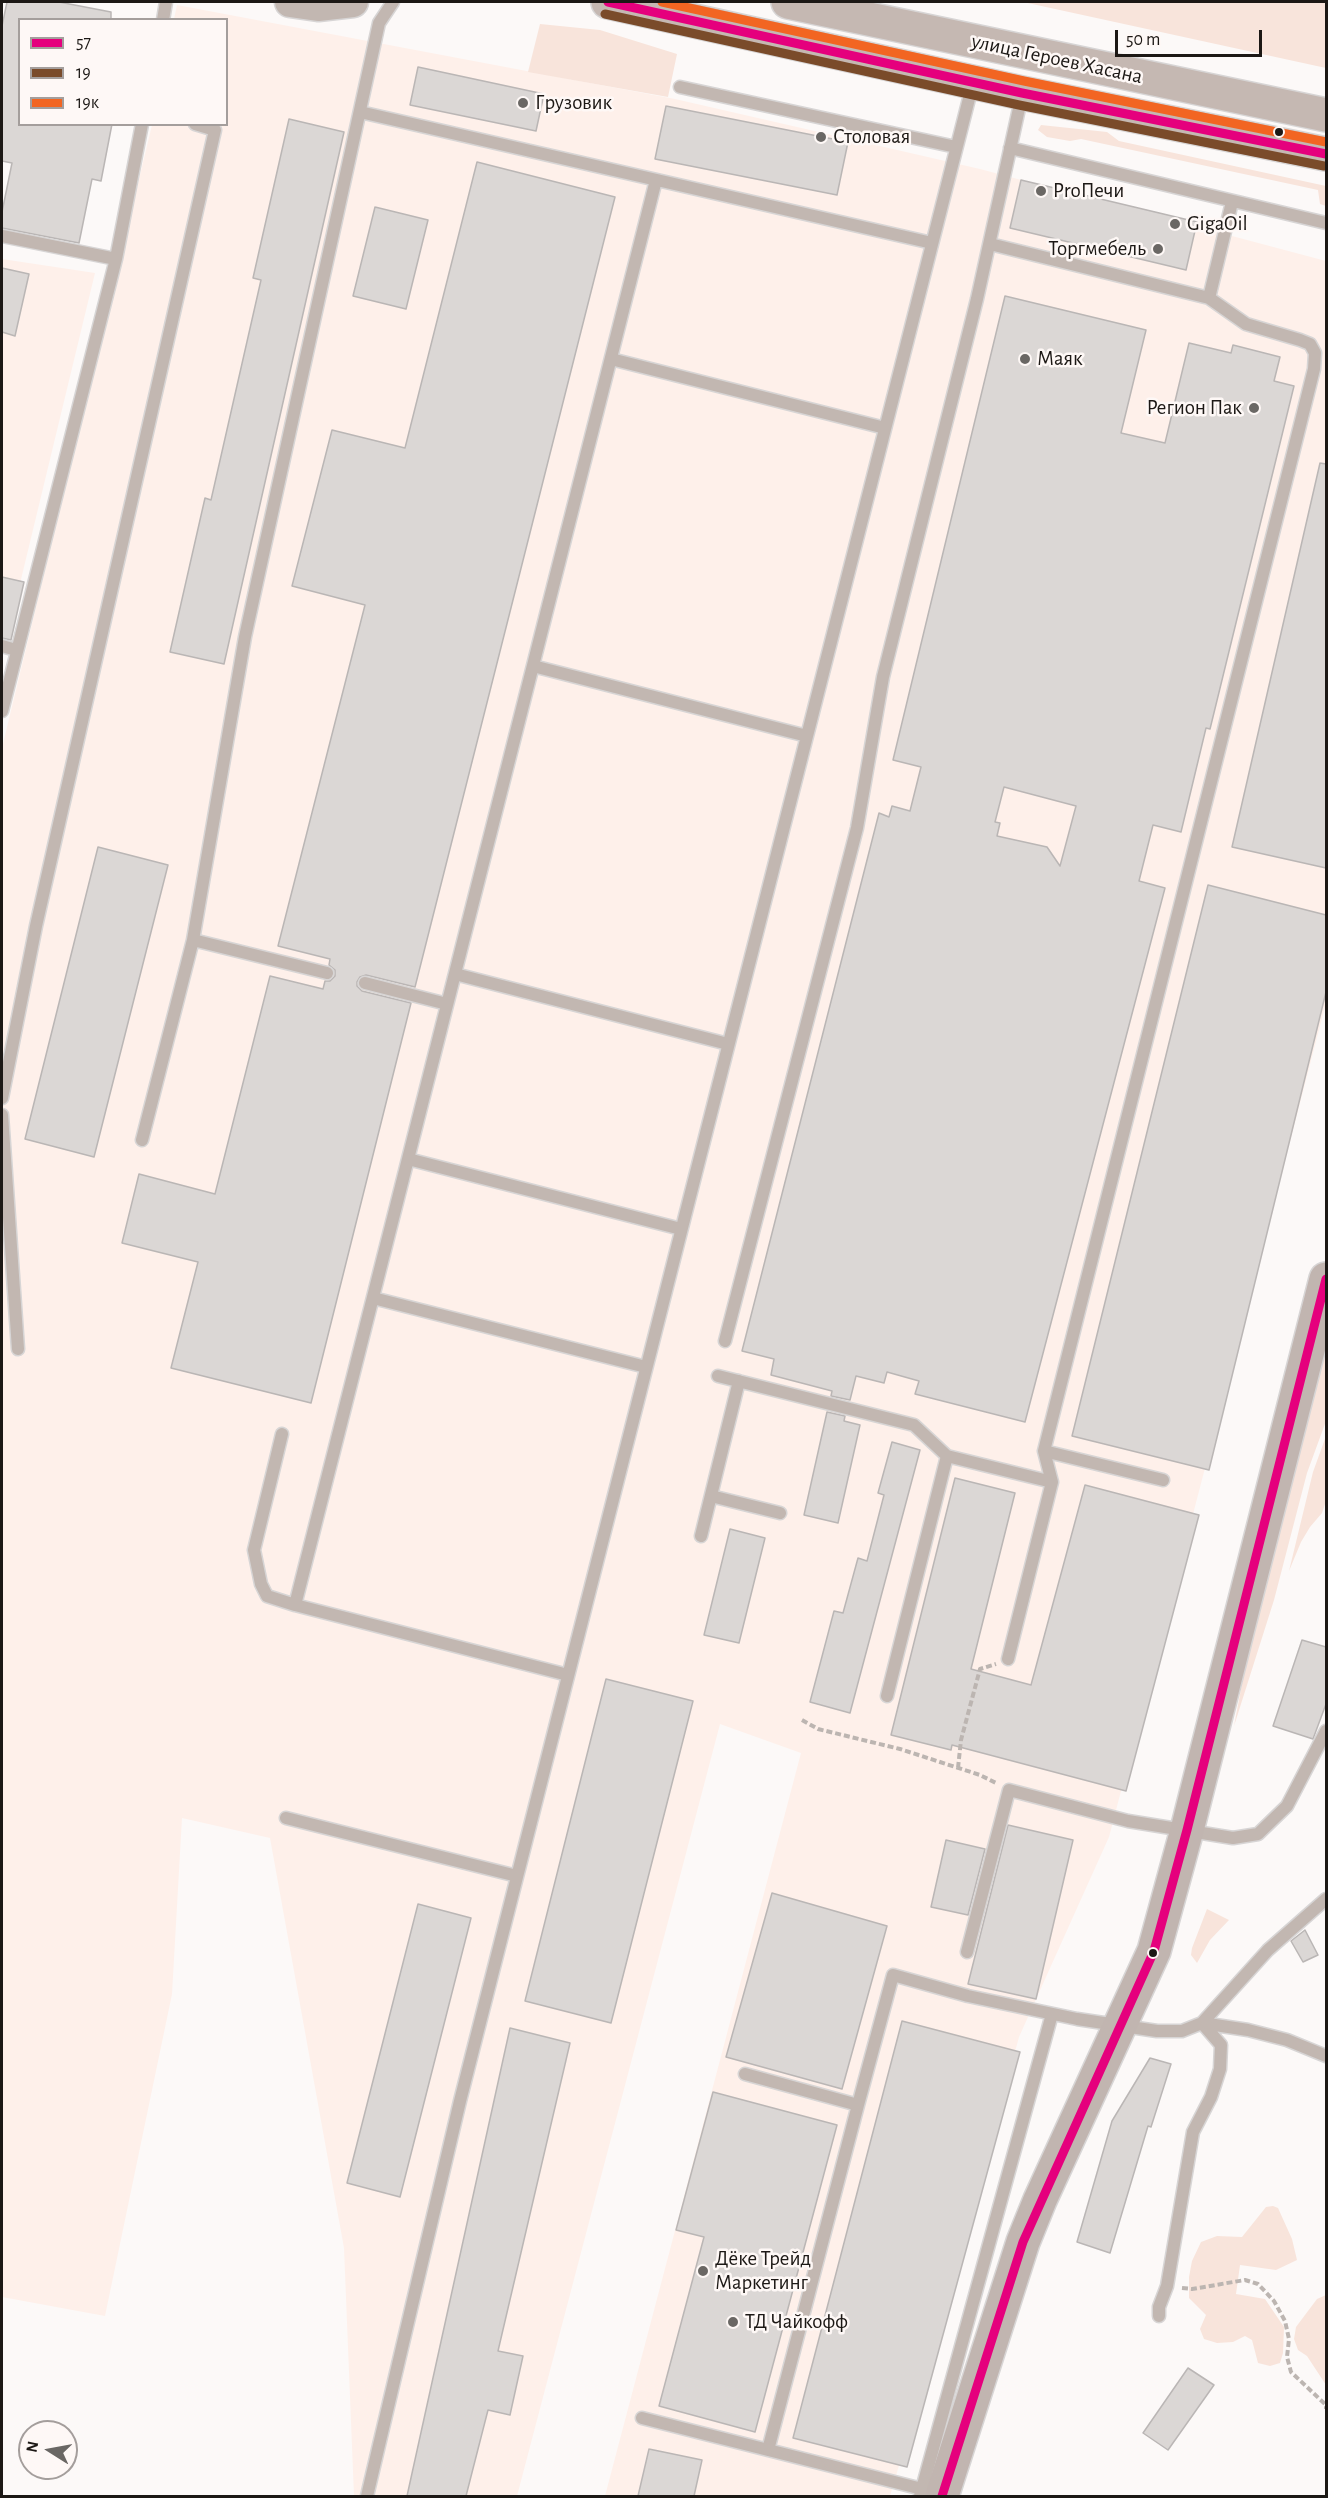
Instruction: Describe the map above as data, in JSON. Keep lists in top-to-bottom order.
{
  "streets": {
    "main road": ["улица Героев Хасана"]
  },
  "places": [
    "Грузовик",
    "Столовая",
    "ProПечи",
    "GigaOil",
    "Торгмебель",
    "Маяк",
    "Регион Пак",
    "Дёке Трейд Маркетинг",
    "ТД Чайкофф"
  ],
  "lines": ["transit line 57", "transit line 19к", "transit line 19"],
  "legend": ["57", "19", "19к"],
  "scale_bar": "50 m",
  "north": "left"
}
